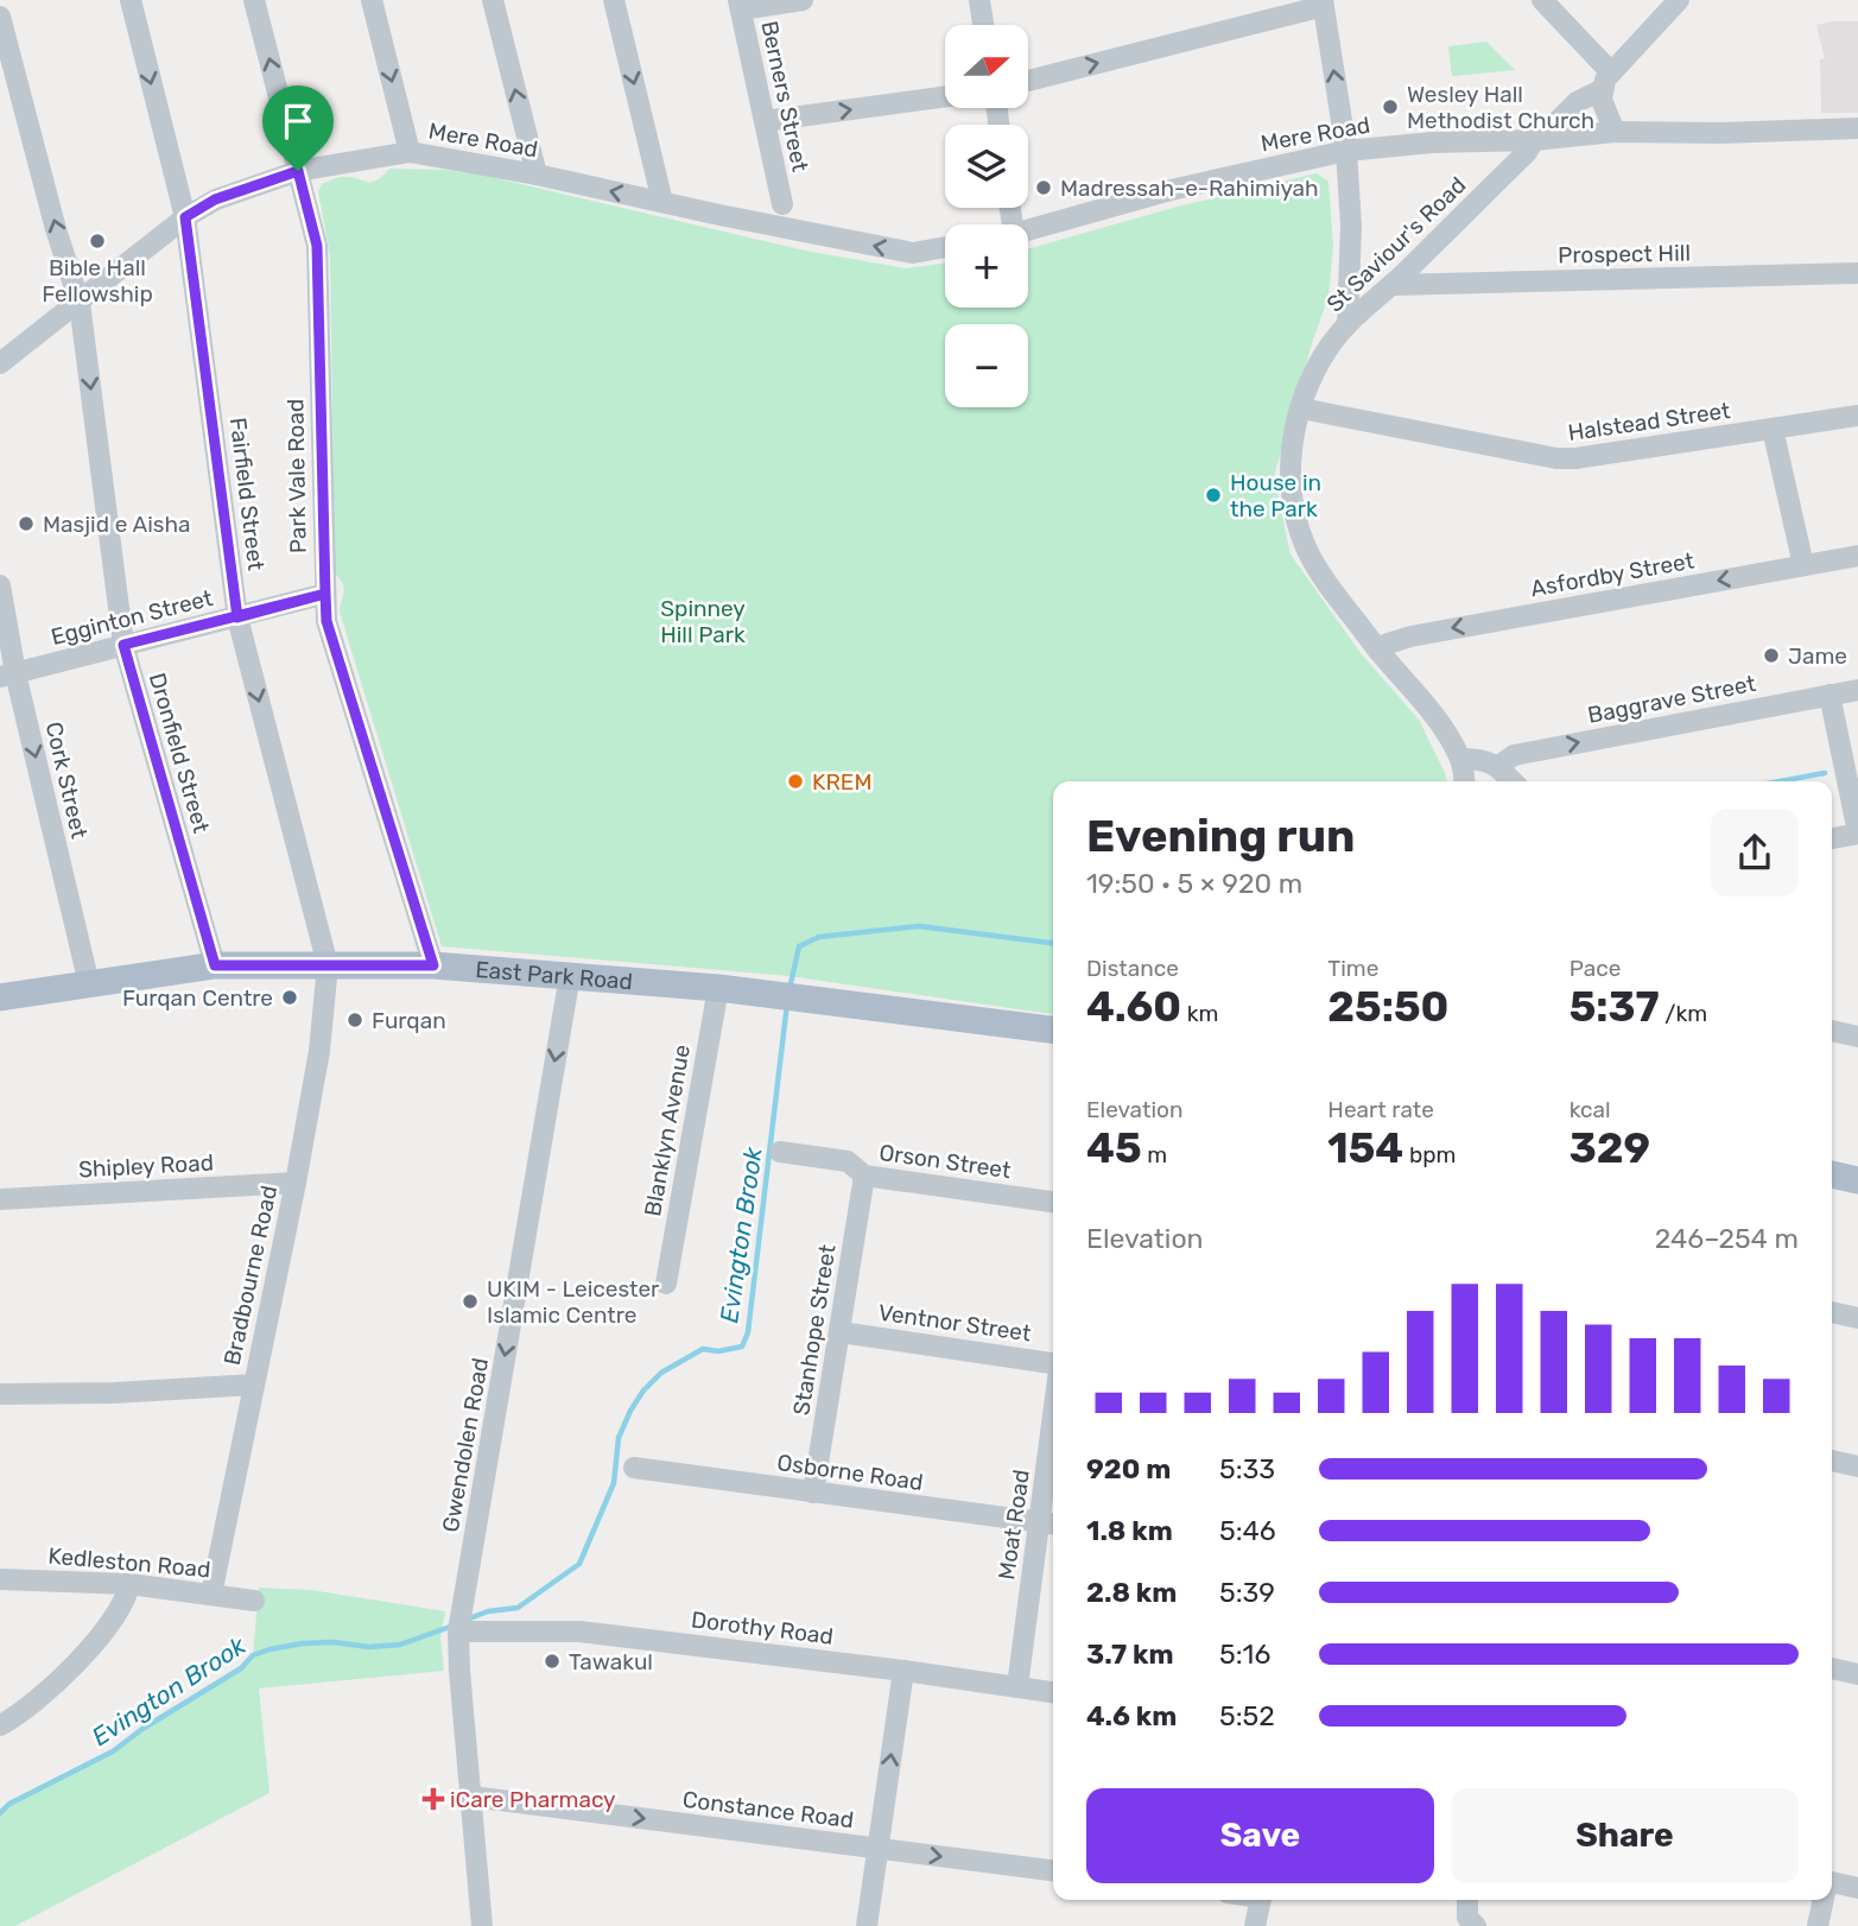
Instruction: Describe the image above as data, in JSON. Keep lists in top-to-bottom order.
{
  "streets": {
    "main road": ["East Park Road"],
    "street": [
      "Berners Street",
      "Mere Road",
      "St Saviour's Road",
      "Prospect Hill",
      "Halstead Street",
      "Park Vale Road",
      "Fairfield Street",
      "Asfordby Street",
      "Egginton Street",
      "Baggrave Street",
      "Dronfield Street",
      "Cork Street",
      "Blanklyn Avenue",
      "Orson Street",
      "Shipley Road",
      "Bradbourne Road",
      "Ventnor Street",
      "Stanhope Street",
      "Gwendolen Road",
      "Osborne Road",
      "Moat Road",
      "Kedleston Road",
      "Dorothy Road",
      "Constance Road"
    ]
  },
  "crossings": [
    ["Mere Road", "St Saviour's Road"],
    ["Mere Road", "Park Vale Road"],
    ["Mere Road", "Fairfield Street"],
    ["Mere Road", "Dronfield Street"],
    ["St Saviour's Road", "Prospect Hill"],
    ["St Saviour's Road", "Halstead Street"],
    ["St Saviour's Road", "Asfordby Street"],
    ["Park Vale Road", "Egginton Street"],
    ["Park Vale Road", "East Park Road"],
    ["Fairfield Street", "Egginton Street"],
    ["Fairfield Street", "East Park Road"],
    ["Fairfield Street", "Bradbourne Road"],
    ["Egginton Street", "Dronfield Street"],
    ["Egginton Street", "Cork Street"],
    ["Dronfield Street", "East Park Road"],
    ["Cork Street", "East Park Road"],
    ["East Park Road", "Blanklyn Avenue"],
    ["East Park Road", "Bradbourne Road"],
    ["East Park Road", "Gwendolen Road"],
    ["Orson Street", "Stanhope Street"],
    ["Shipley Road", "Bradbourne Road"],
    ["Bradbourne Road", "Kedleston Road"],
    ["Ventnor Street", "Stanhope Street"],
    ["Stanhope Street", "Osborne Road"],
    ["Gwendolen Road", "Dorothy Road"],
    ["Gwendolen Road", "Constance Road"],
    ["Osborne Road", "Moat Road"],
    ["Moat Road", "Dorothy Road"]
  ],
  "one_way": [
    "Fairfield Street",
    "Asfordby Street",
    "Baggrave Street",
    "Cork Street",
    "Gwendolen Road",
    "Constance Road"
  ],
  "water": ["Evington Brook"],
  "parks": ["Spinney Hill Park"],
  "places": {
    "other": [
      "Wesley Hall Methodist Church",
      "Madressah-e-Rahimiyah",
      "Bible Hall Fellowship",
      "House in the Park",
      "Masjid e Aisha",
      "Jame",
      "KREM",
      "Furqan Centre",
      "Furqan",
      "UKIM - Leicester Islamic Centre",
      "Tawakul"
    ],
    "health": ["iCare Pharmacy"]
  },
  "north": "right",
  "page": {
    "map_buttons": ["+", "−"],
    "heading": ["Evening run", "19:50 · 5 × 920 m"],
    "stats": [
      ["Distance", "4.60 km"],
      ["Time", "25:50"],
      ["Pace", "5:37 /km"],
      ["Elevation", "45 m"],
      ["Heart rate", "154 bpm"],
      ["kcal", "329"]
    ],
    "chart": ["Elevation", "246–254 m"],
    "list": [
      {
        "name": "920 m",
        "note": "5:33"
      },
      {
        "name": "1.8 km",
        "note": "5:46"
      },
      {
        "name": "2.8 km",
        "note": "5:39"
      },
      {
        "name": "3.7 km",
        "note": "5:16"
      },
      {
        "name": "4.6 km",
        "note": "5:52"
      }
    ],
    "buttons": ["Save", "Share"]
  }
}
